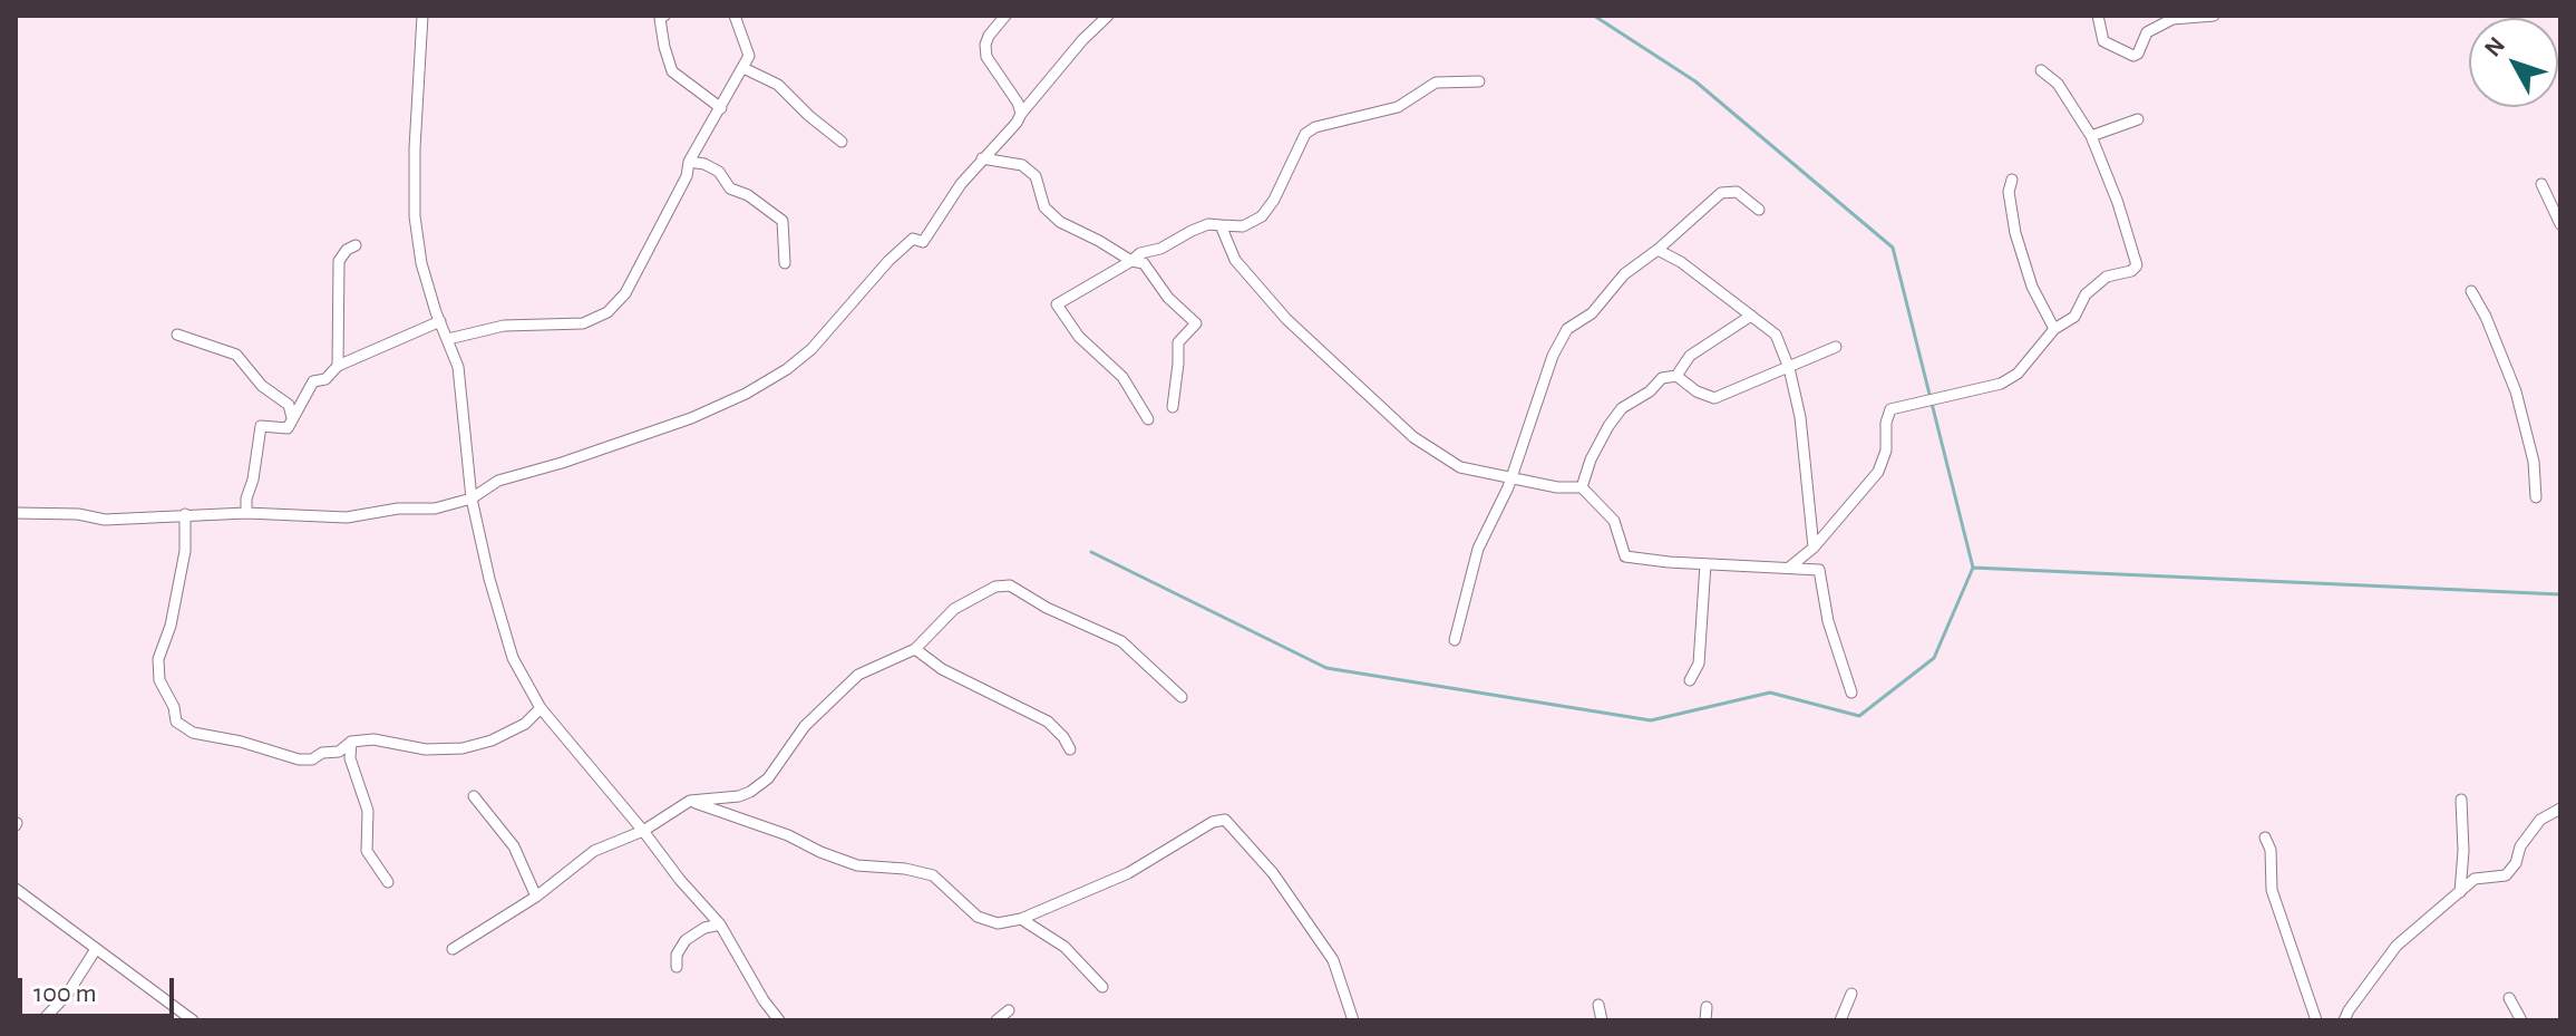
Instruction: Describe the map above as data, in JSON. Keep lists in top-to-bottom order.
{
  "scale_bar": "100 m",
  "north": "top left"
}
